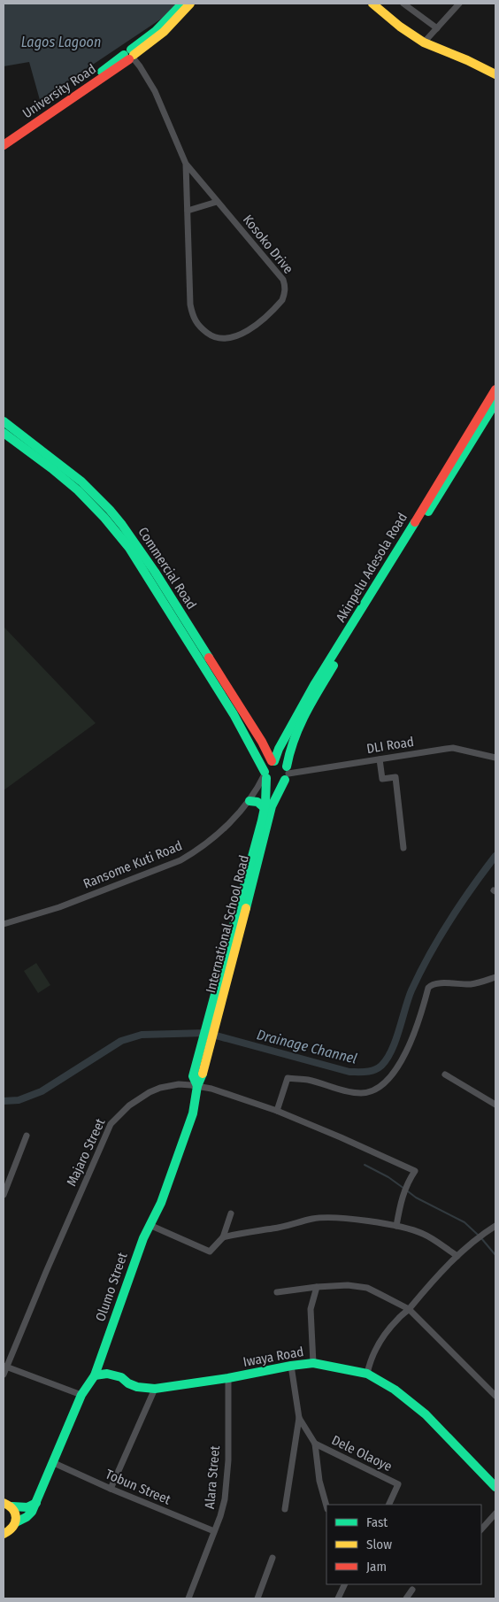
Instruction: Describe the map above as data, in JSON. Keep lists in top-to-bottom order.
{
  "streets": {
    "street": [
      "University Road",
      "Kosoko Drive",
      "Akinpelu Adesola Road",
      "Commercial Road",
      "DLI Road",
      "Ransome Kuti Road",
      "International School Road",
      "Majaro Street",
      "Olumo Street",
      "Iwaya Road",
      "Dele Olaoye",
      "Alara Street",
      "Tobun Street"
    ]
  },
  "crossings": [
    ["University Road", "Kosoko Drive"],
    ["Akinpelu Adesola Road", "Commercial Road"],
    ["Akinpelu Adesola Road", "DLI Road"],
    ["Akinpelu Adesola Road", "Ransome Kuti Road"],
    ["Akinpelu Adesola Road", "International School Road"],
    ["Commercial Road", "DLI Road"],
    ["Commercial Road", "Ransome Kuti Road"],
    ["Commercial Road", "International School Road"],
    ["DLI Road", "Ransome Kuti Road"],
    ["DLI Road", "International School Road"],
    ["Ransome Kuti Road", "International School Road"],
    ["International School Road", "Majaro Street"],
    ["International School Road", "Olumo Street"],
    ["Majaro Street", "Olumo Street"],
    ["Olumo Street", "Iwaya Road"],
    ["Olumo Street", "Tobun Street"],
    ["Iwaya Road", "Alara Street"],
    ["Alara Street", "Tobun Street"]
  ],
  "water": ["Lagos Lagoon", "Drainage Channel"],
  "legend": ["Fast", "Slow", "Jam"]
}
